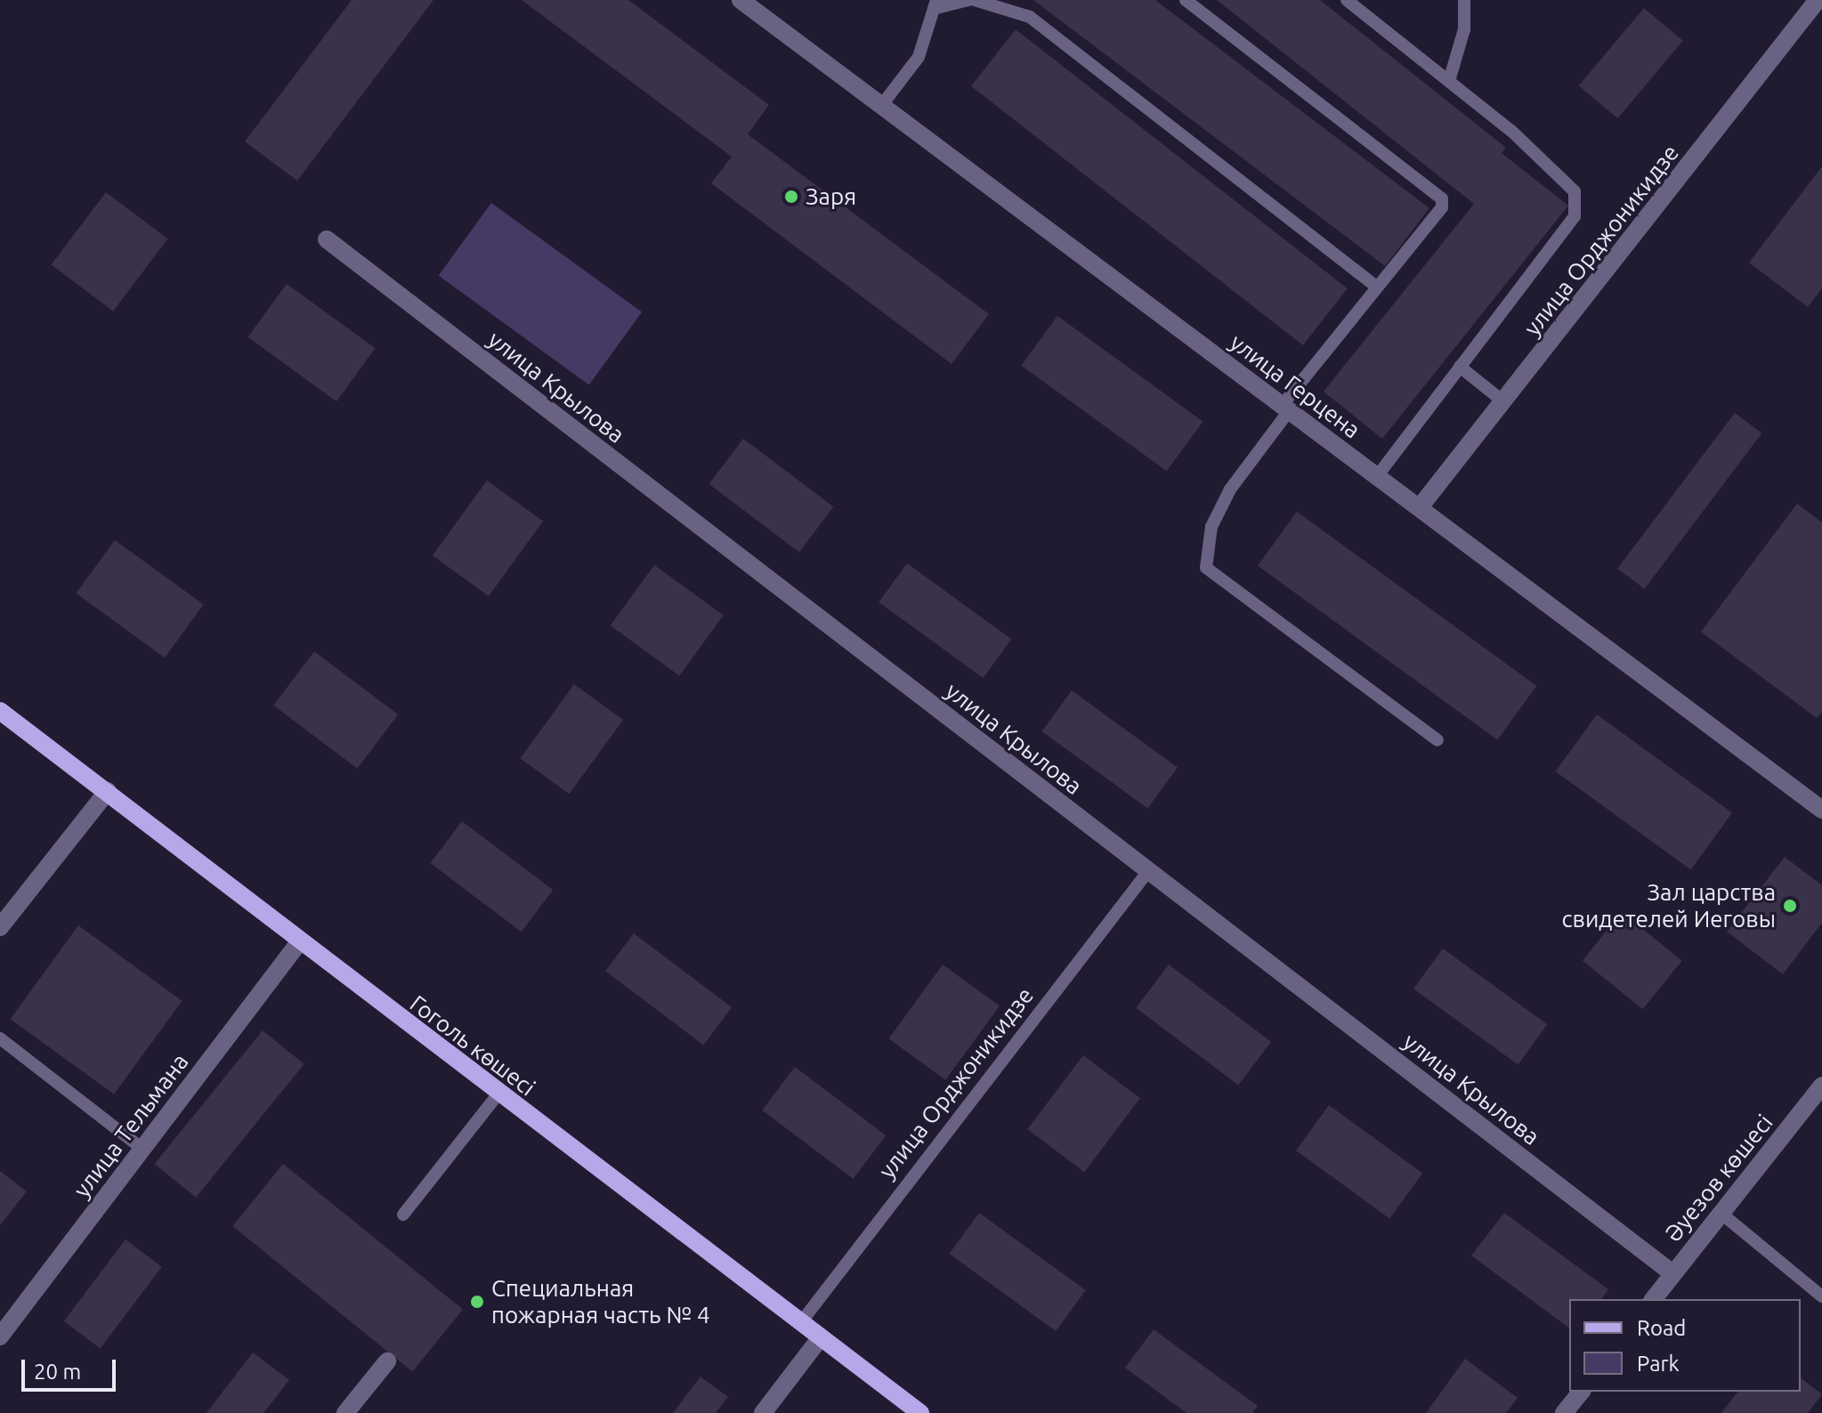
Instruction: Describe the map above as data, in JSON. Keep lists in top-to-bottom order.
{
  "streets": {
    "main road": ["Гоголь көшесі"],
    "street": [
      "улица Орджоникидзе",
      "улица Герцена",
      "улица Крылова",
      "улица Тельмана",
      "Әуезов көшесі"
    ]
  },
  "crossings": [
    ["улица Орджоникидзе", "улица Герцена"],
    ["улица Орджоникидзе", "улица Крылова"],
    ["улица Орджоникидзе", "Гоголь көшесі"],
    ["улица Крылова", "Әуезов көшесі"],
    ["Гоголь көшесі", "улица Тельмана"]
  ],
  "places": ["Заря", "Зал царства свидетелей Иеговы", "Специальная пожарная часть № 4"],
  "legend": ["Road", "Park"],
  "scale_bar": "20 m"
}
